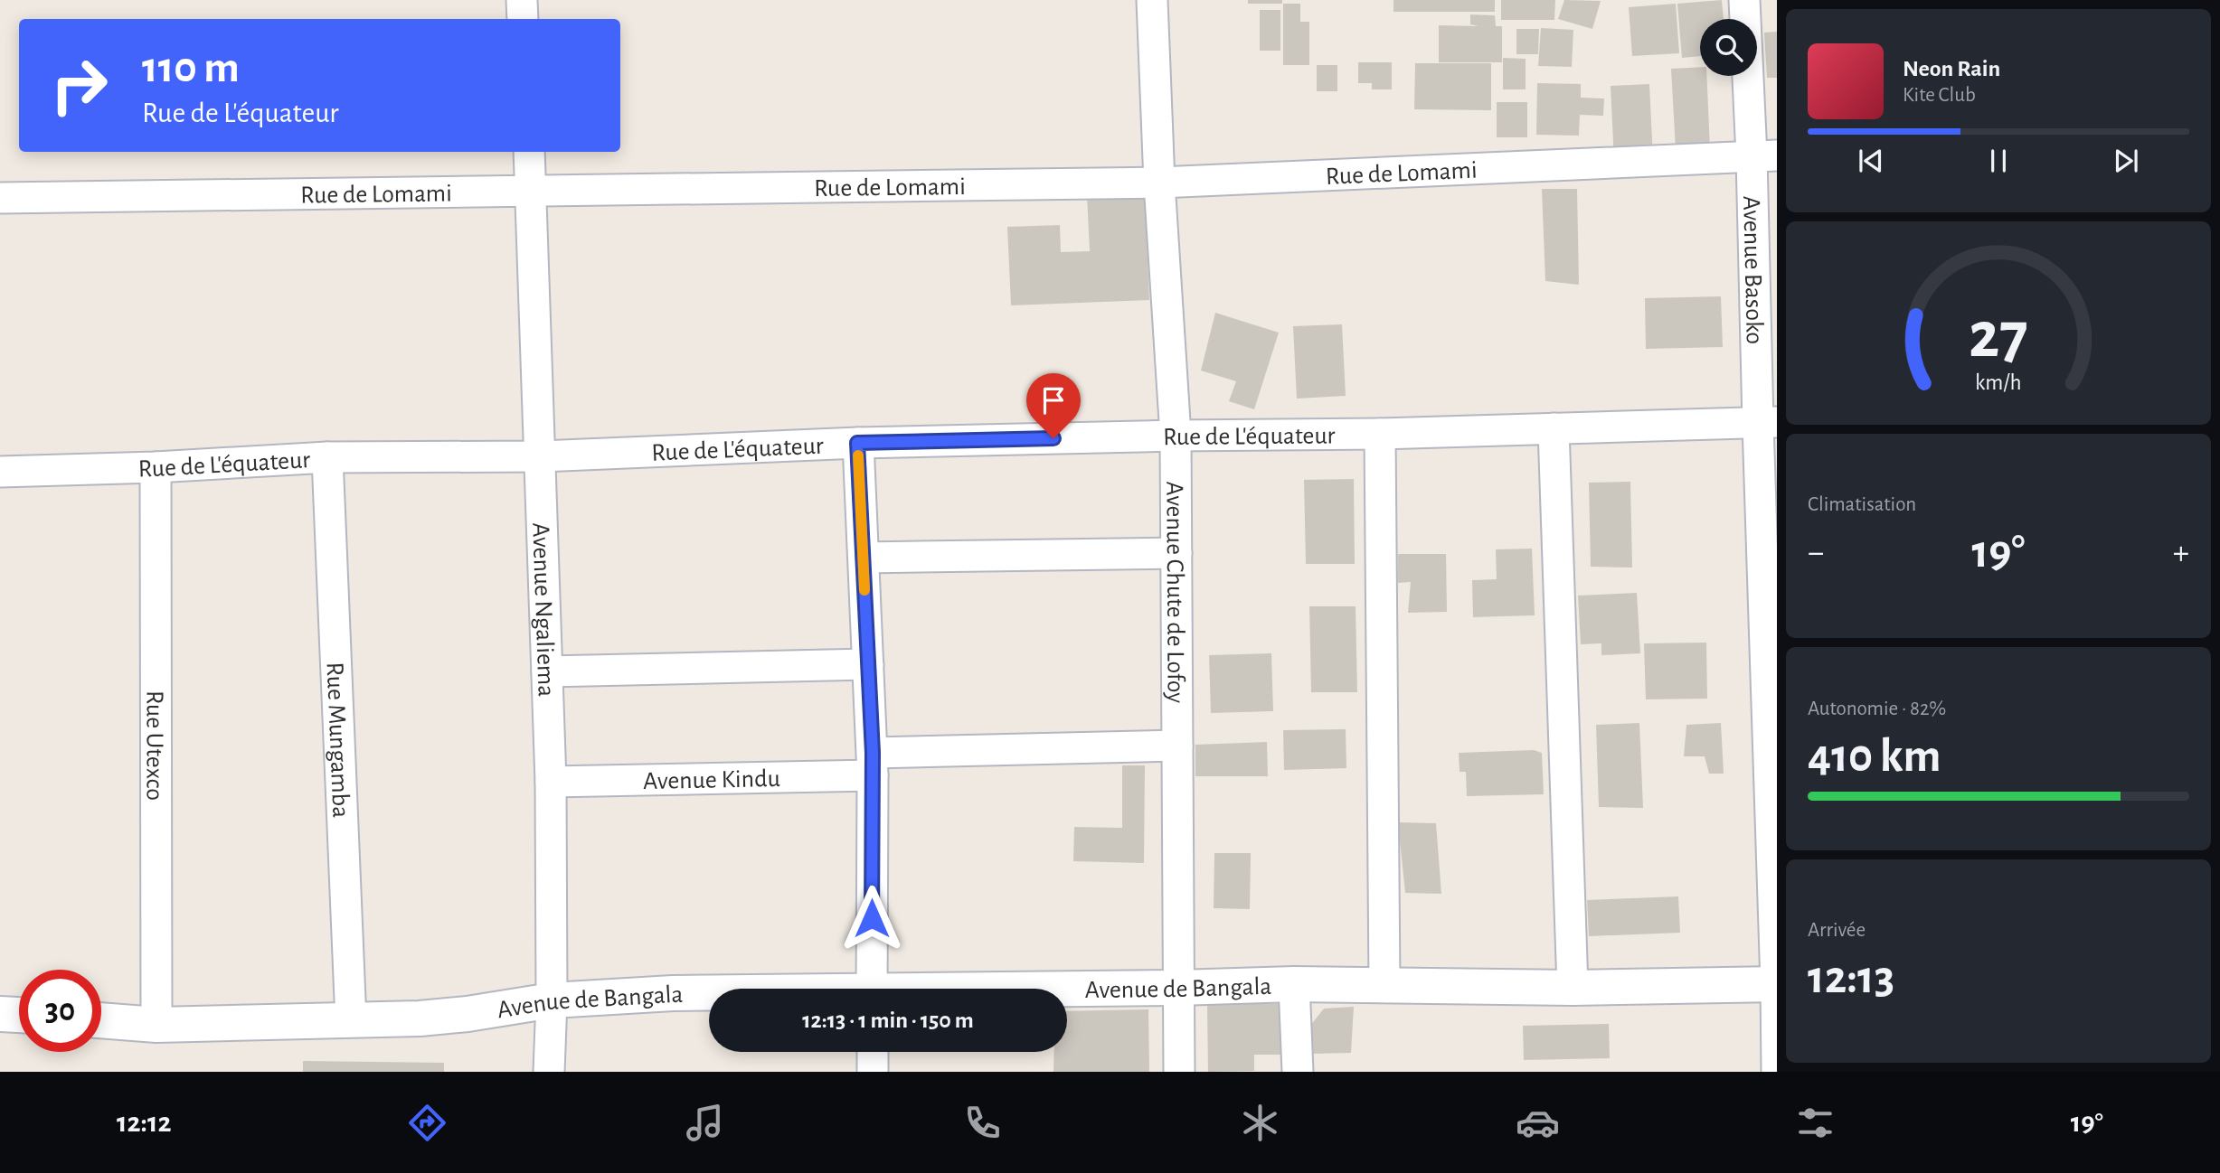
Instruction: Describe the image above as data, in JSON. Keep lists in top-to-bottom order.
{
  "streets": {
    "main road": ["Avenue de Bangala"],
    "street": [
      "Rue de Lomami",
      "Avenue Basoko",
      "Rue de L'équateur",
      "Avenue Chute de Lofoy",
      "Avenue Ngaliema",
      "Rue Mungamba",
      "Rue Utexco",
      "Avenue Kindu"
    ]
  },
  "crossings": [
    ["Rue de Lomami", "Avenue Basoko"],
    ["Rue de Lomami", "Avenue Chute de Lofoy"],
    ["Rue de Lomami", "Avenue Ngaliema"],
    ["Avenue Basoko", "Rue de L'équateur"],
    ["Avenue Basoko", "Avenue de Bangala"],
    ["Rue de L'équateur", "Avenue Chute de Lofoy"],
    ["Rue de L'équateur", "Avenue Ngaliema"],
    ["Rue de L'équateur", "Rue Mungamba"],
    ["Rue de L'équateur", "Rue Utexco"],
    ["Avenue Chute de Lofoy", "Avenue Kindu"],
    ["Avenue Chute de Lofoy", "Avenue de Bangala"],
    ["Avenue Ngaliema", "Avenue Kindu"],
    ["Avenue Ngaliema", "Avenue de Bangala"],
    ["Rue Mungamba", "Avenue de Bangala"],
    ["Rue Utexco", "Avenue de Bangala"]
  ],
  "page": {
    "turn": ["110 m", "Rue de L'équateur"],
    "song": ["Neon Rain", "Kite Club"],
    "tile": [
      "Climatisation",
      ["Autonomie · 82%", "410 km"],
      ["Arrivée", "12:13"]
    ],
    "heat": ["−", "19°", "+"],
    "limit": "30",
    "trip": "12:13 · 1 min · 150 m",
    "tabs": ["12:12", "19°"],
    "gauge": ["27", "km/h"]
  }
}
